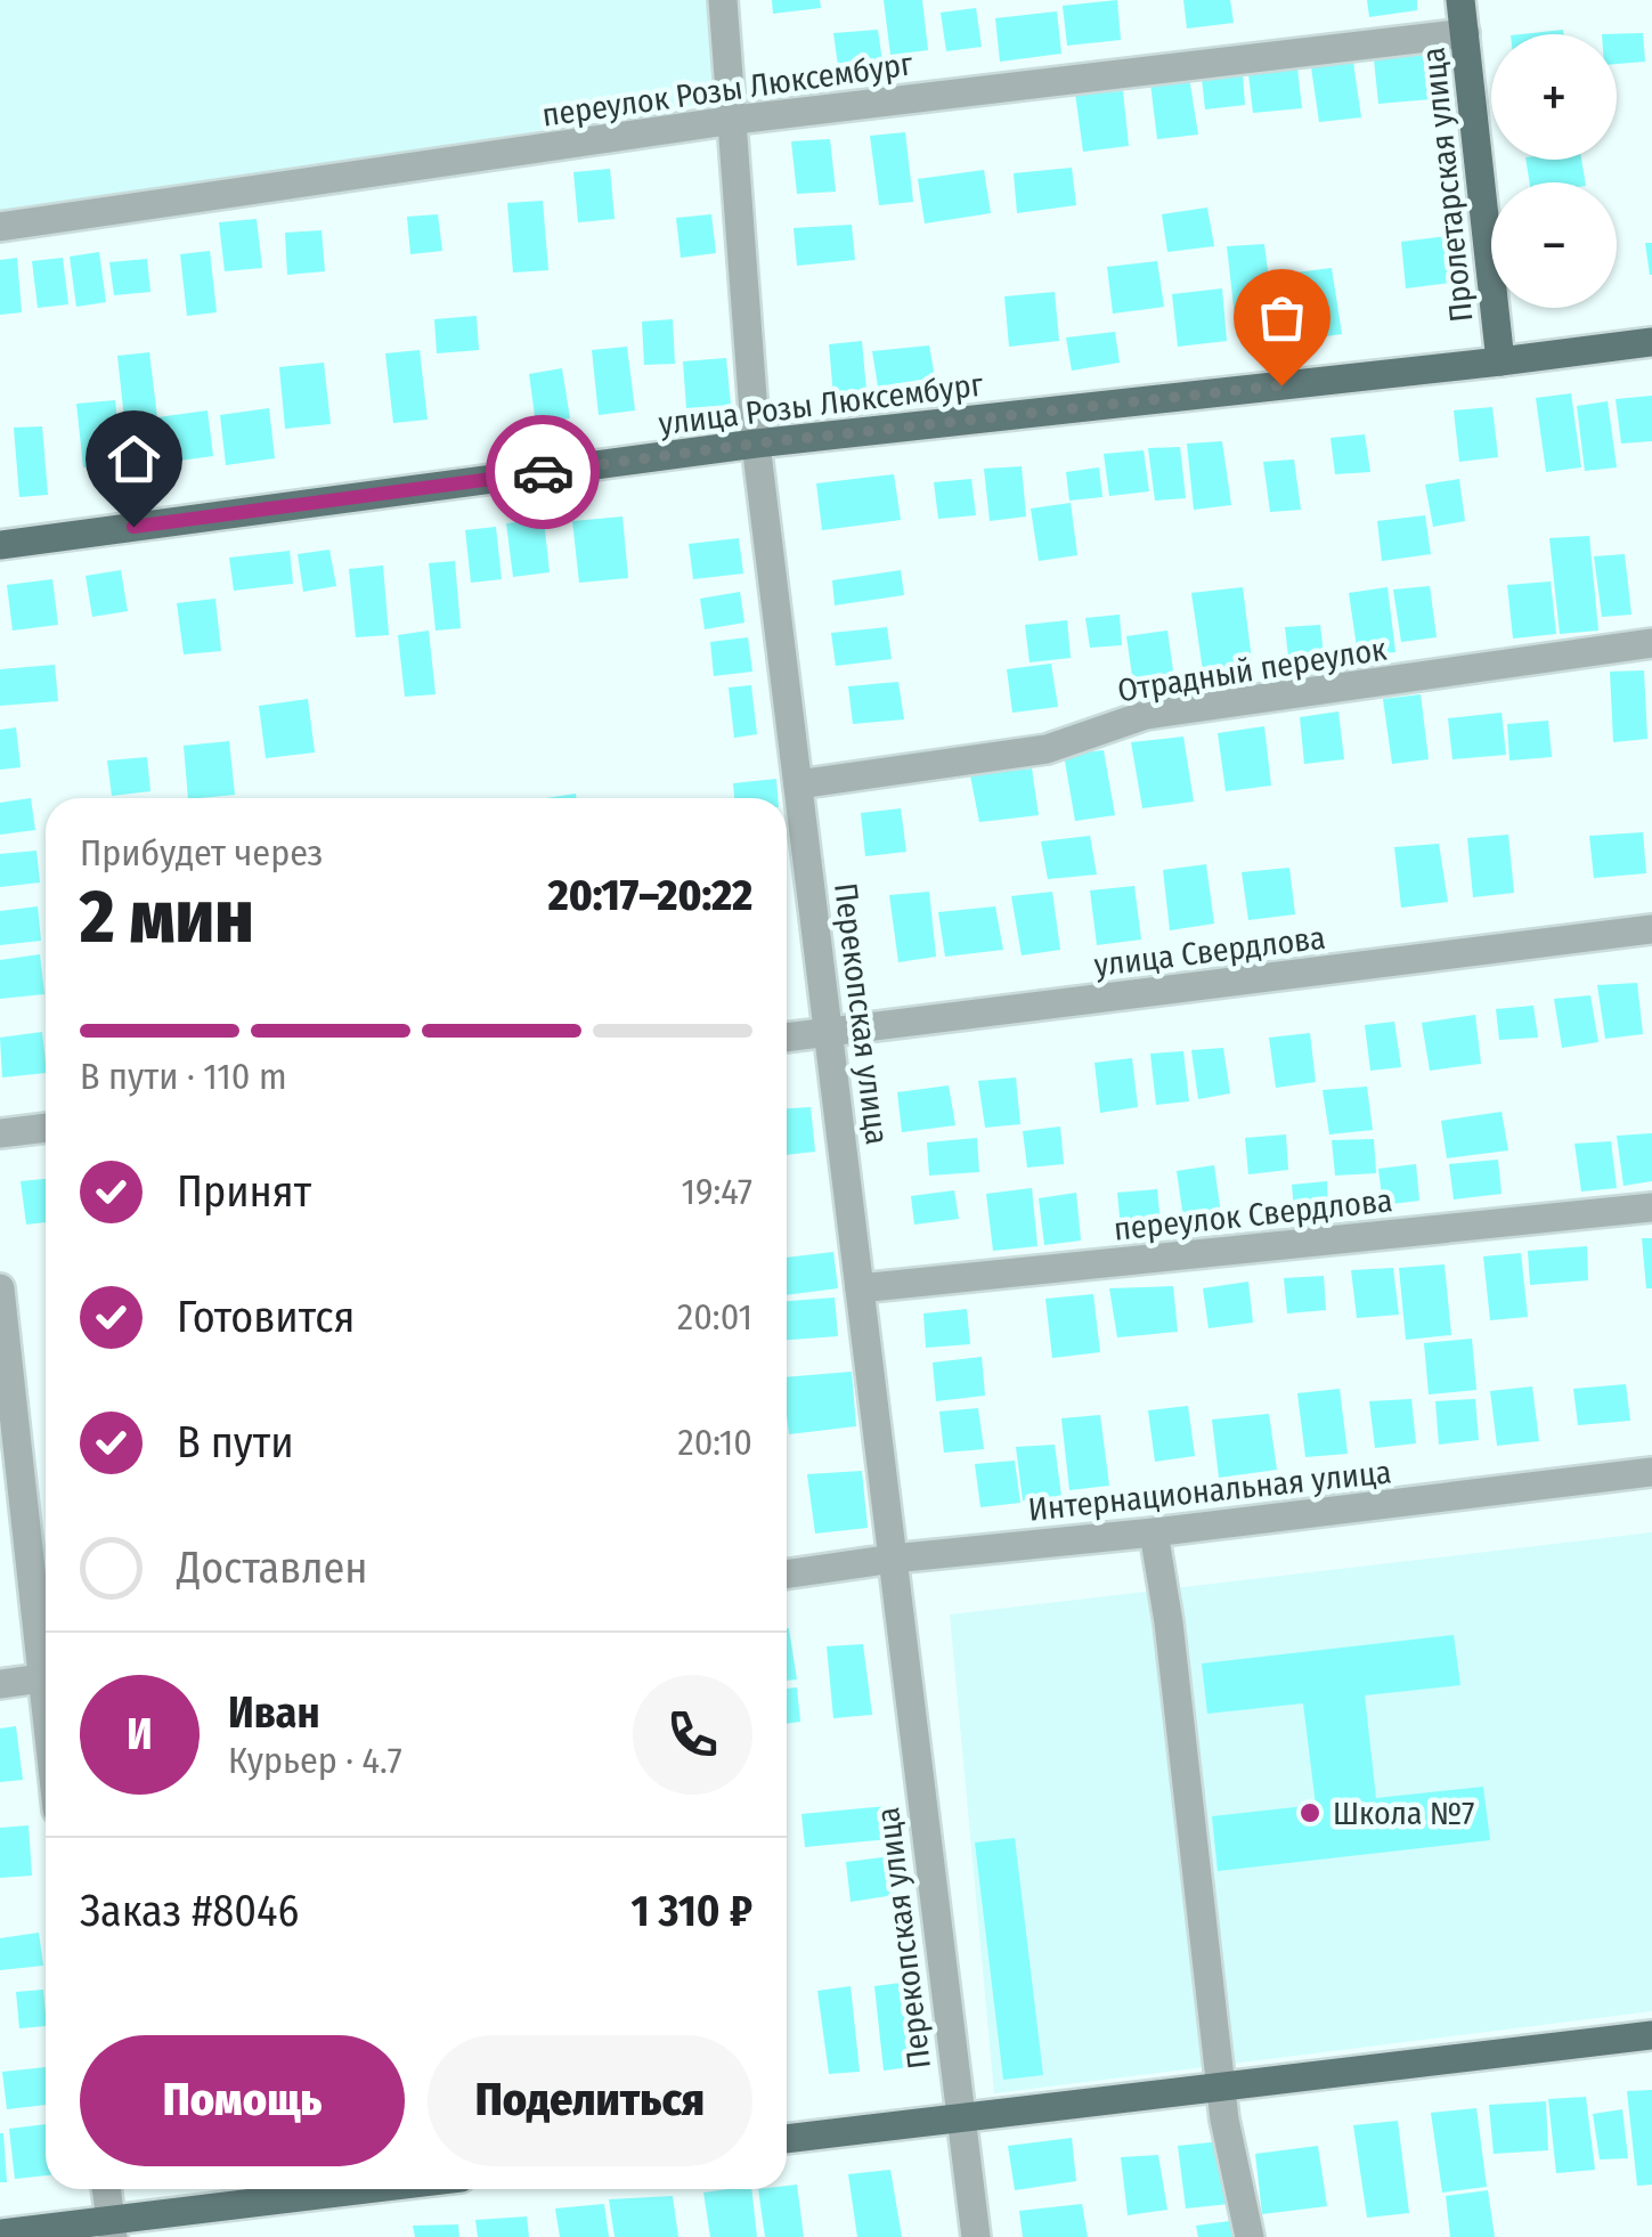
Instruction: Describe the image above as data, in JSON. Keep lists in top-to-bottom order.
{
  "streets": {
    "main road": ["Пролетарская улица", "улица Розы Люксембург"],
    "street": [
      "переулок Розы Люксембург",
      "Отрадный переулок",
      "улица Свердлова",
      "Перекопская улица",
      "переулок Свердлова",
      "Интернациональная улица"
    ]
  },
  "crossings": [
    ["переулок Розы Люксембург", "Пролетарская улица"],
    ["переулок Розы Люксембург", "Перекопская улица"],
    ["Пролетарская улица", "улица Розы Люксембург"],
    ["улица Розы Люксембург", "Перекопская улица"],
    ["Отрадный переулок", "Перекопская улица"],
    ["улица Свердлова", "Перекопская улица"],
    ["Перекопская улица", "переулок Свердлова"],
    ["Перекопская улица", "Интернациональная улица"]
  ],
  "places": ["Школа №7"],
  "page": {
    "map_buttons": ["+", "−"],
    "heading": ["2 мин", "Прибудет через", "20:17–20:22"],
    "panel": [
      "Иван",
      "Курьер · 4.7",
      "Заказ #8046",
      "1 310 ₽"
    ],
    "bar": "В пути · 110 m",
    "list": [
      ["Принят", "19:47"],
      ["Готовится", "20:01"],
      ["В пути", "20:10"],
      "Доставлен"
    ],
    "round": "И",
    "buttons": ["Помощь", "Поделиться"]
  }
}
